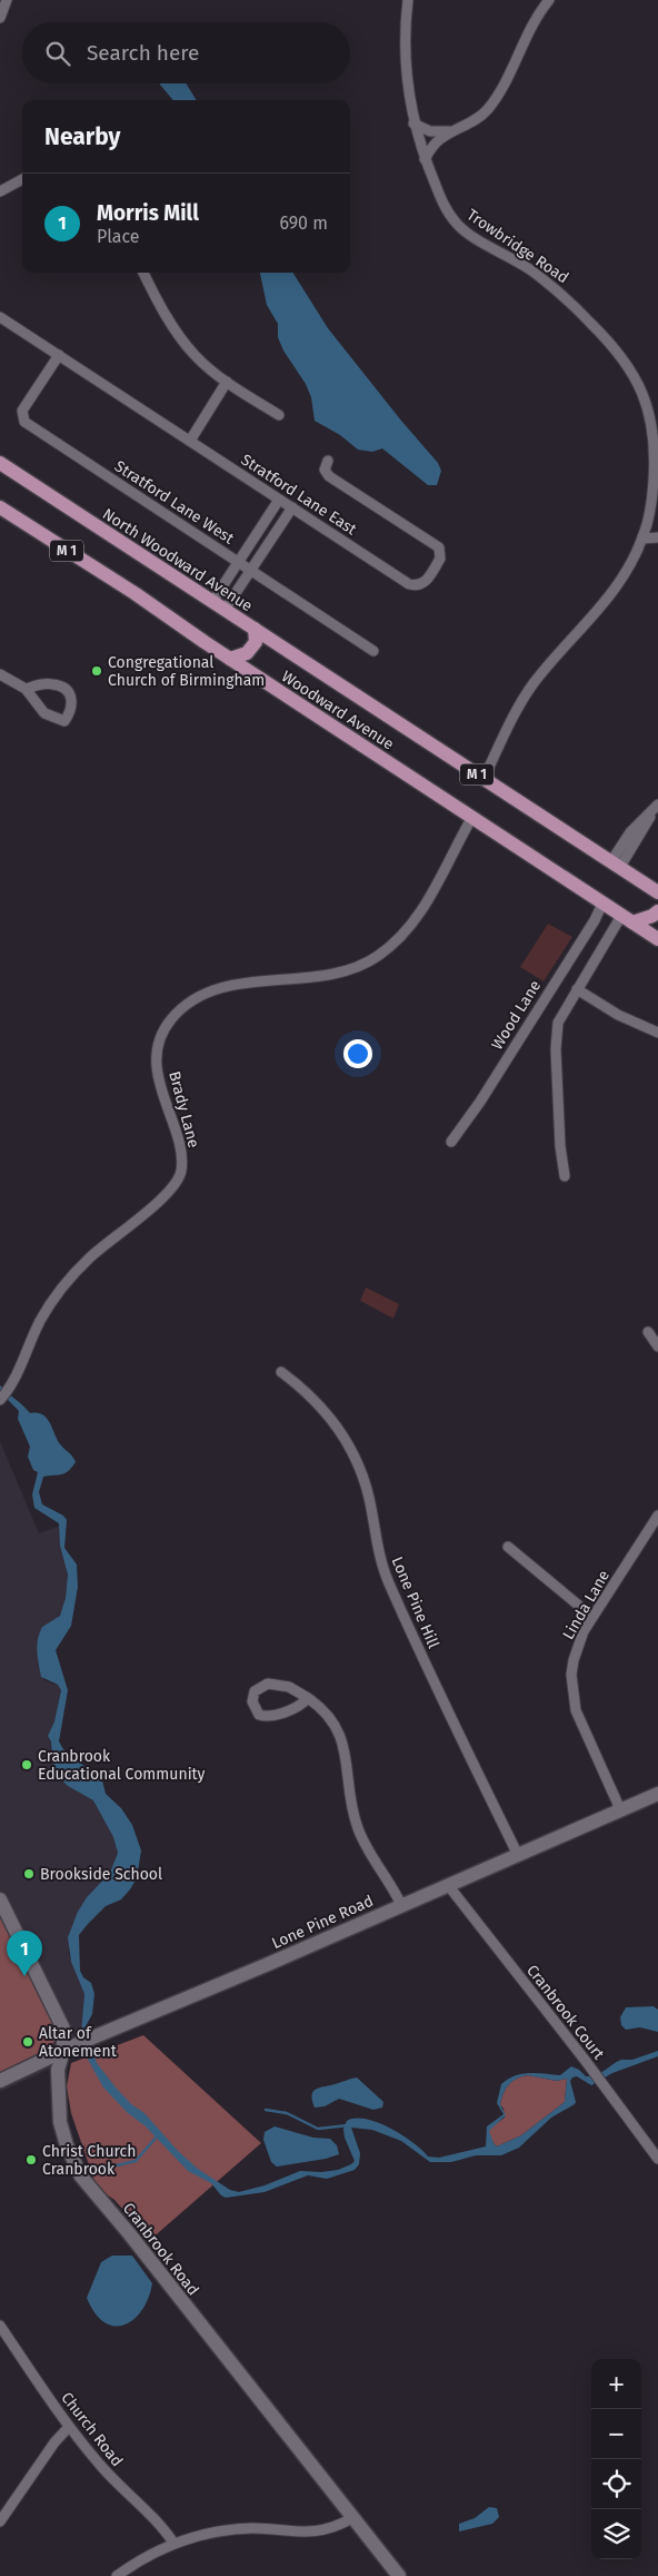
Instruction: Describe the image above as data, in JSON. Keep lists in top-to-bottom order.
{
  "streets": {
    "main road": ["M 1", "North Woodward Avenue", "Woodward Avenue"],
    "street": [
      "Trowbridge Road",
      "Stratford Lane East",
      "Stratford Lane West",
      "Wood Lane",
      "Brady Lane",
      "Lone Pine Hill",
      "Linda Lane",
      "Lone Pine Road",
      "Cranbrook Court",
      "Cranbrook Road",
      "Church Road"
    ]
  },
  "crossings": [
    ["Trowbridge Road", "Woodward Avenue"],
    ["Stratford Lane East", "Stratford Lane West"],
    ["North Woodward Avenue", "Woodward Avenue"],
    ["Woodward Avenue", "Wood Lane"],
    ["Woodward Avenue", "Brady Lane"],
    ["Lone Pine Hill", "Lone Pine Road"],
    ["Linda Lane", "Lone Pine Road"],
    ["Lone Pine Road", "Cranbrook Court"],
    ["Lone Pine Road", "Cranbrook Road"]
  ],
  "places": [
    "Congregational Church of Birmingham",
    "Cranbrook Educational Community",
    "Brookside School",
    "Altar of Atonement",
    "Christ Church Cranbrook"
  ],
  "page": {
    "search": "Search here",
    "heading": "Nearby",
    "list": [
      {
        "mark": "1",
        "name": "Morris Mill",
        "note": "Place",
        "value": "690 m"
      }
    ],
    "pins": "1",
    "map_buttons": ["+", "−"]
  }
}
